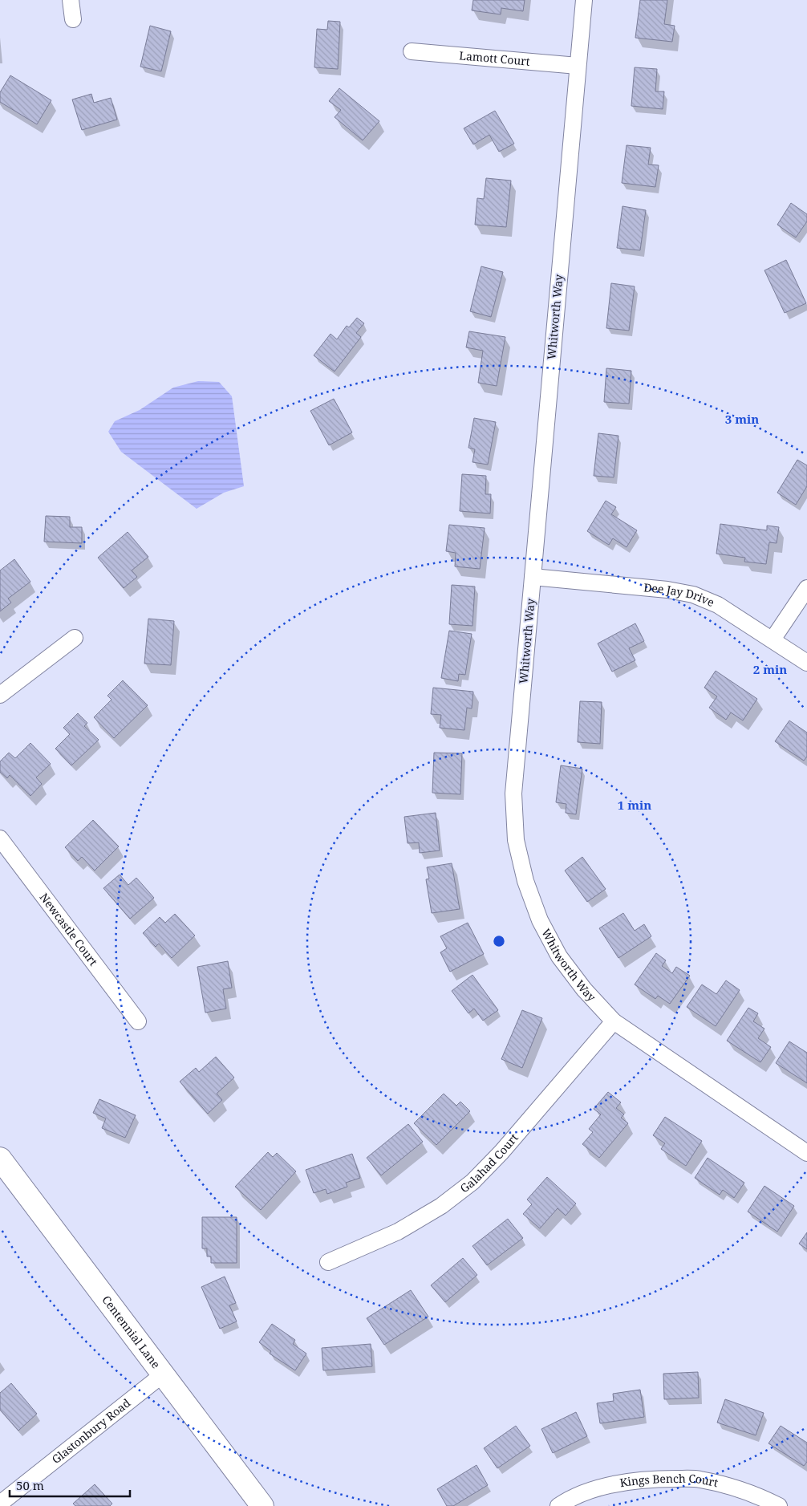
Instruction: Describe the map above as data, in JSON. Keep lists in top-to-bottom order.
{
  "streets": {
    "street": [
      "Lamott Court",
      "Whitworth Way",
      "Dee Jay Drive",
      "Newcastle Court",
      "Galahad Court",
      "Centennial Lane",
      "Glastonbury Road",
      "Kings Bench Court"
    ]
  },
  "crossings": [
    ["Lamott Court", "Whitworth Way"],
    ["Whitworth Way", "Dee Jay Drive"],
    ["Whitworth Way", "Galahad Court"],
    ["Centennial Lane", "Glastonbury Road"]
  ],
  "scale_bar": "50 m",
  "rings": ["3 min", "2 min", "1 min"]
}
